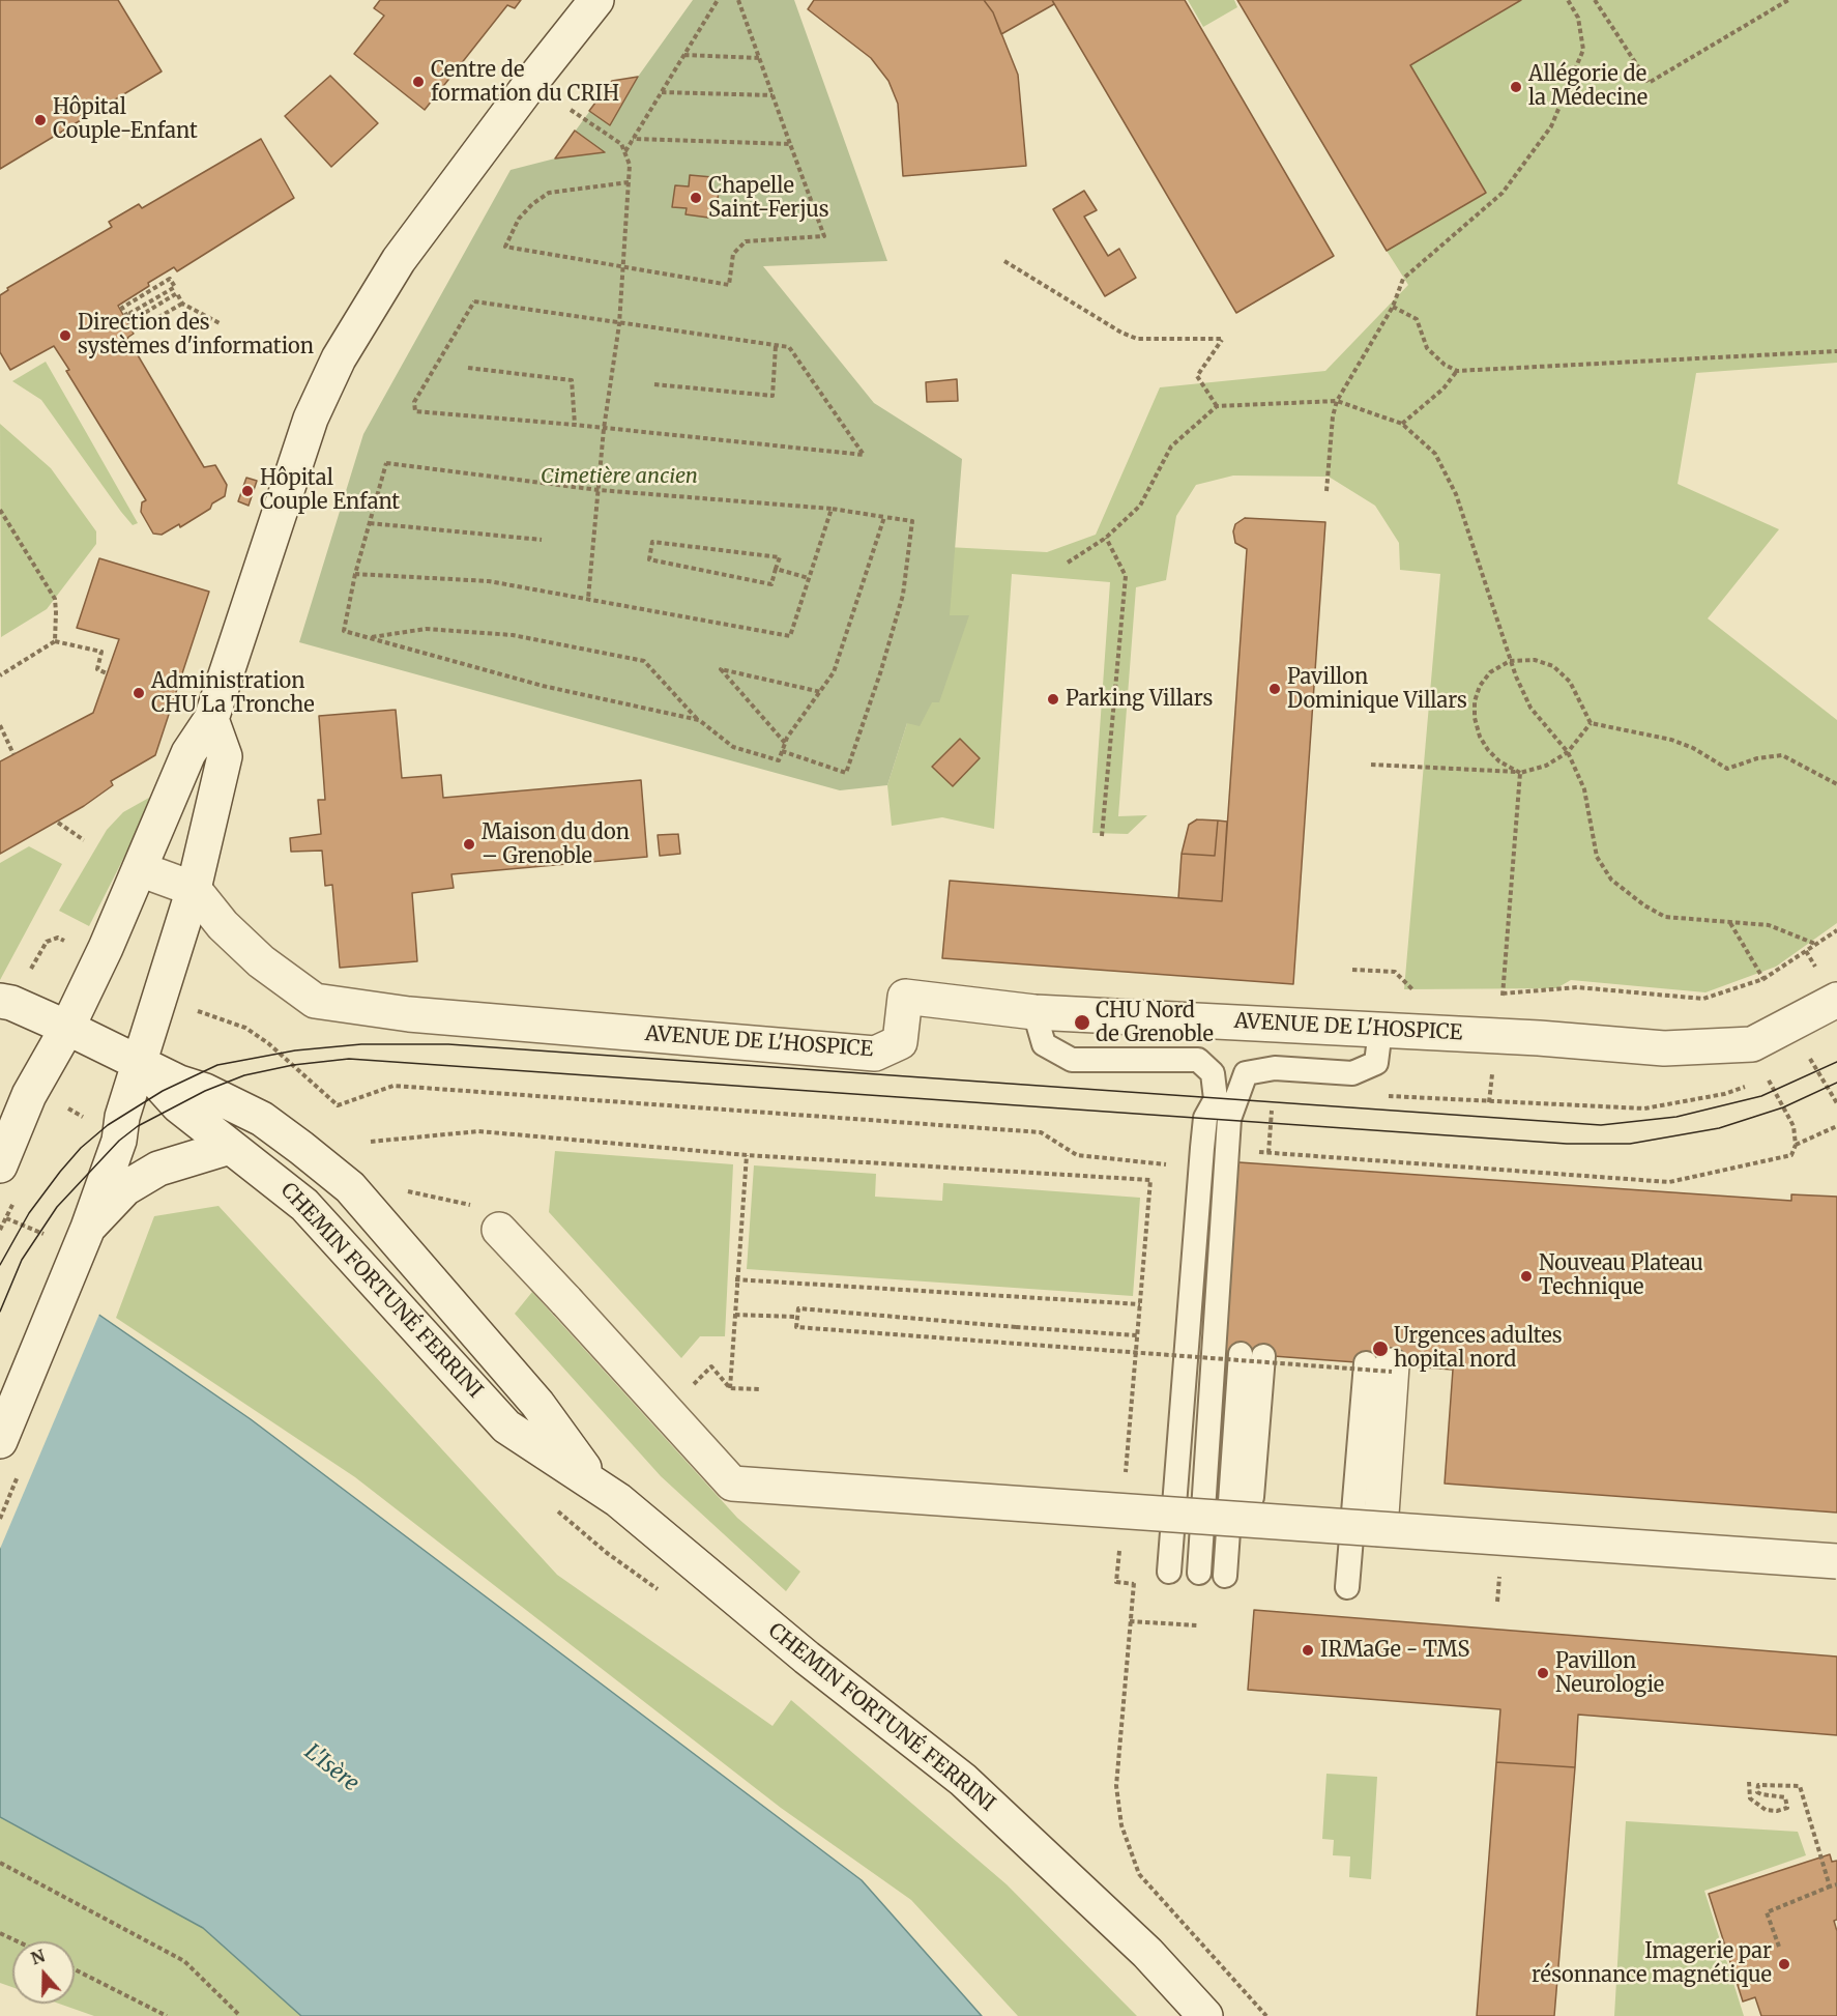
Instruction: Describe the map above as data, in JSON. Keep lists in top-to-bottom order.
{
  "streets": {
    "street": ["AVENUE DE L'HOSPICE", "CHEMIN FORTUNÉ FERRINI"]
  },
  "water": ["L'Isère"],
  "parks": ["Cimetière ancien"],
  "places": [
    "Centre de formation du CRIH",
    "Allégorie de la Médecine",
    "Hôpital Couple-Enfant",
    "Chapelle Saint-Ferjus",
    "Direction des systèmes d'information",
    "Hôpital Couple Enfant",
    "Pavillon Dominique Villars",
    "Administration CHU La Tronche",
    "Parking Villars",
    "Maison du don – Grenoble",
    "CHU Nord de Grenoble",
    "Nouveau Plateau Technique",
    "Urgences adultes hopital nord",
    "IRMaGe - TMS",
    "Pavillon Neurologie",
    "Imagerie par résonnance magnétique"
  ],
  "north": "top"
}
